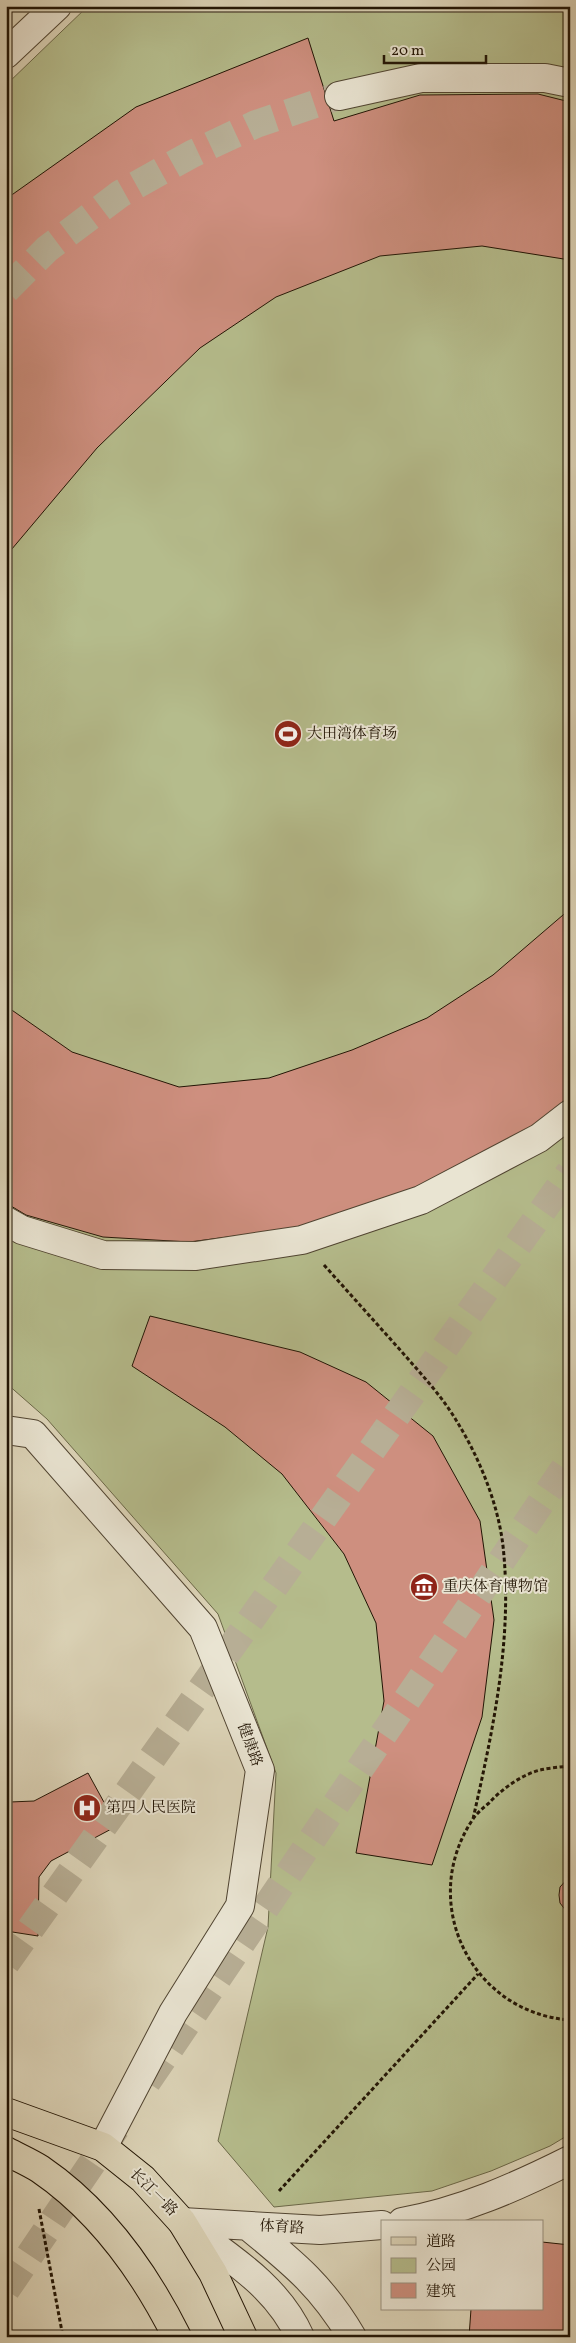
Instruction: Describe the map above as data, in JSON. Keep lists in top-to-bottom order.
{
  "streets": {
    "main road": ["长江一路"],
    "street": ["健康路", "体育路"]
  },
  "crossings": [
    ["健康路", "长江一路"],
    ["长江一路", "体育路"]
  ],
  "places": {
    "sports": ["大田湾体育场"],
    "museum": ["重庆体育博物馆"],
    "hospital": ["第四人民医院"]
  },
  "legend": ["道路", "公园", "建筑"],
  "scale_bar": "20 m"
}
